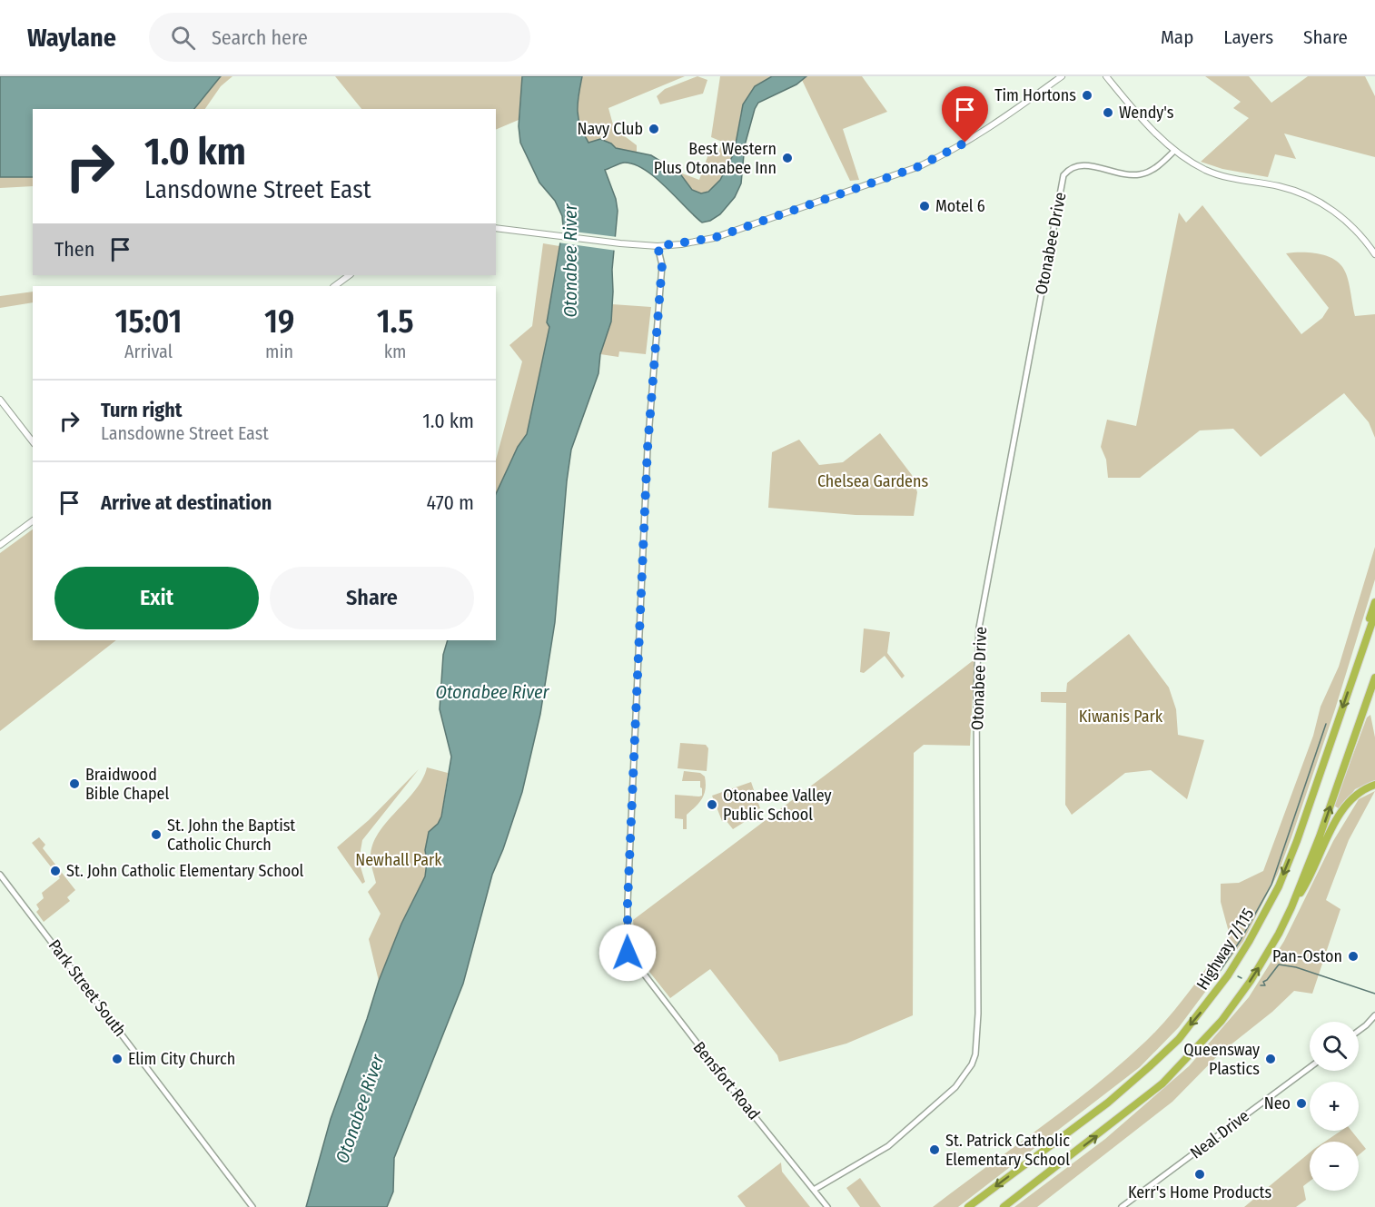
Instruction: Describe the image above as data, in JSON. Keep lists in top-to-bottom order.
{
  "streets": {
    "highway": ["Highway 7/115"],
    "street": [
      "Otonabee Drive",
      "Park Street South",
      "Bensfort Road",
      "Neal Drive"
    ]
  },
  "crossings": [
    ["Otonabee Drive", "Bensfort Road"]
  ],
  "water": ["Otonabee River"],
  "parks": ["Chelsea Gardens", "Kiwanis Park", "Newhall Park"],
  "places": [
    "Tim Hortons",
    "Wendy's",
    "Navy Club",
    "Best Western Plus Otonabee Inn",
    "Motel 6",
    "Braidwood Bible Chapel",
    "Otonabee Valley Public School",
    "St. John the Baptist Catholic Church",
    "St. John Catholic Elementary School",
    "Pan-Oston",
    "Elim City Church",
    "Queensway Plastics",
    "Neo",
    "St. Patrick Catholic Elementary School",
    "Kerr's Home Products"
  ],
  "page": {
    "header": "Waylane",
    "search": "Search here",
    "nav": ["Map", "Layers", "Share"],
    "turn": ["1.0 km", "Lansdowne Street East"],
    "then": "Then",
    "eta": [
      "15:01",
      "Arrival",
      "19",
      "min",
      "1.5",
      "km"
    ],
    "list": [
      {
        "name": "Turn right",
        "note": "Lansdowne Street East",
        "value": "1.0 km"
      },
      {
        "name": "Arrive at destination",
        "value": "470 m"
      }
    ],
    "buttons": ["Exit", "Share"],
    "map_buttons": ["+", "−"]
  }
}
